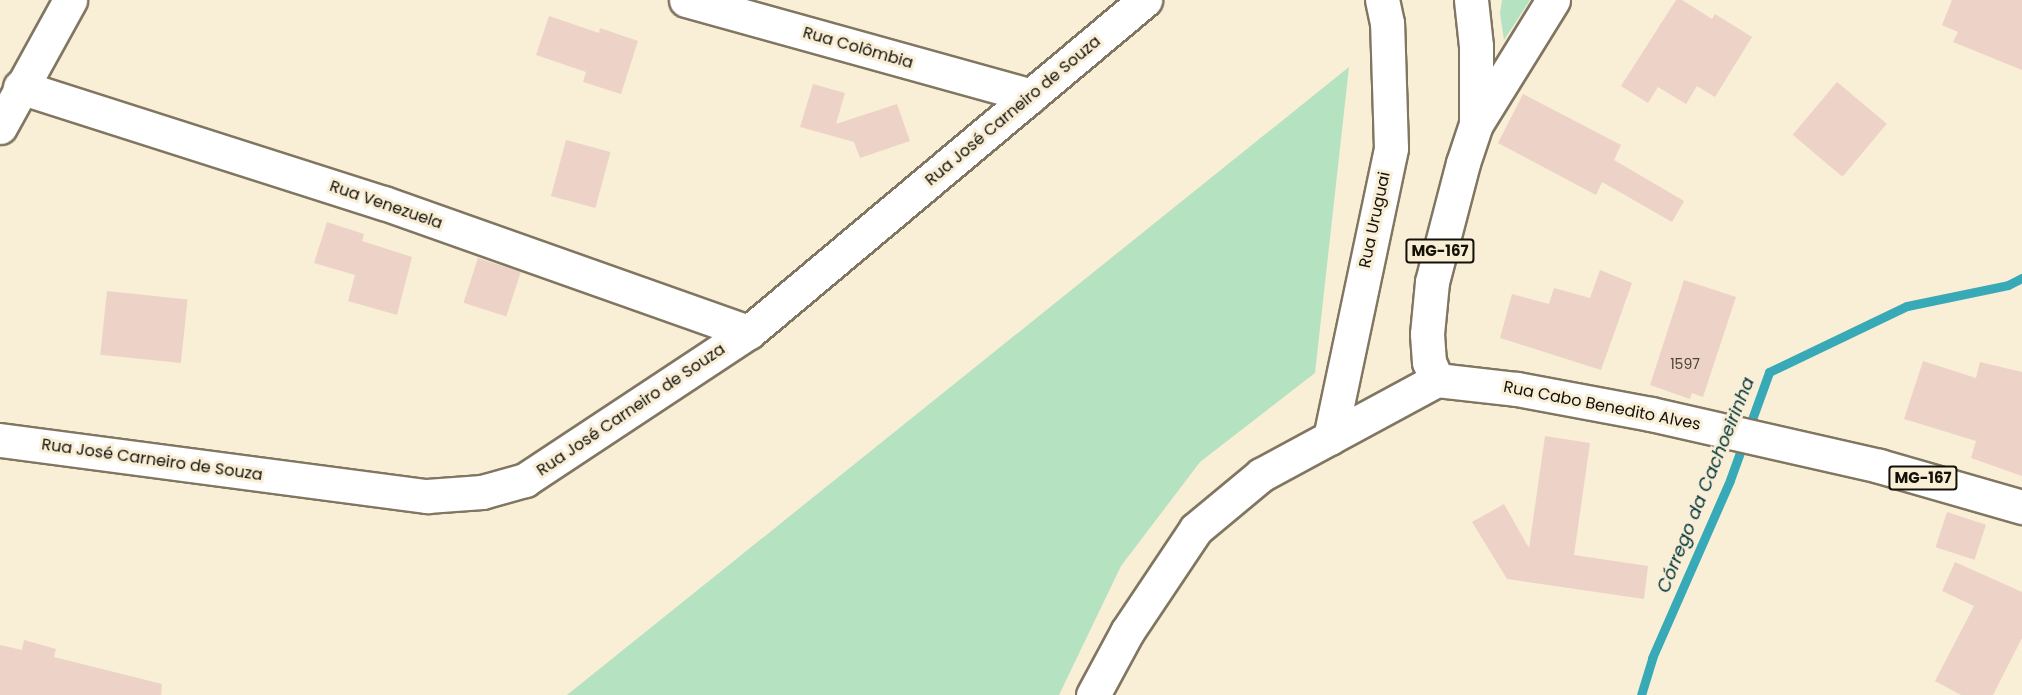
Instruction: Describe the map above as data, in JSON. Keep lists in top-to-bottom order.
{
  "streets": {
    "street": [
      "Rua Colômbia",
      "Rua José Carneiro de Souza",
      "Rua Venezuela",
      "Rua Uruguai",
      "MG-167",
      "Rua Cabo Benedito Alves"
    ]
  },
  "crossings": [
    ["Rua Colômbia", "Rua José Carneiro de Souza"],
    ["Rua José Carneiro de Souza", "Rua Venezuela"],
    ["MG-167", "Rua Cabo Benedito Alves"]
  ],
  "water": ["Córrego da Cachoeirinha"],
  "house_numbers": ["1597"]
}
